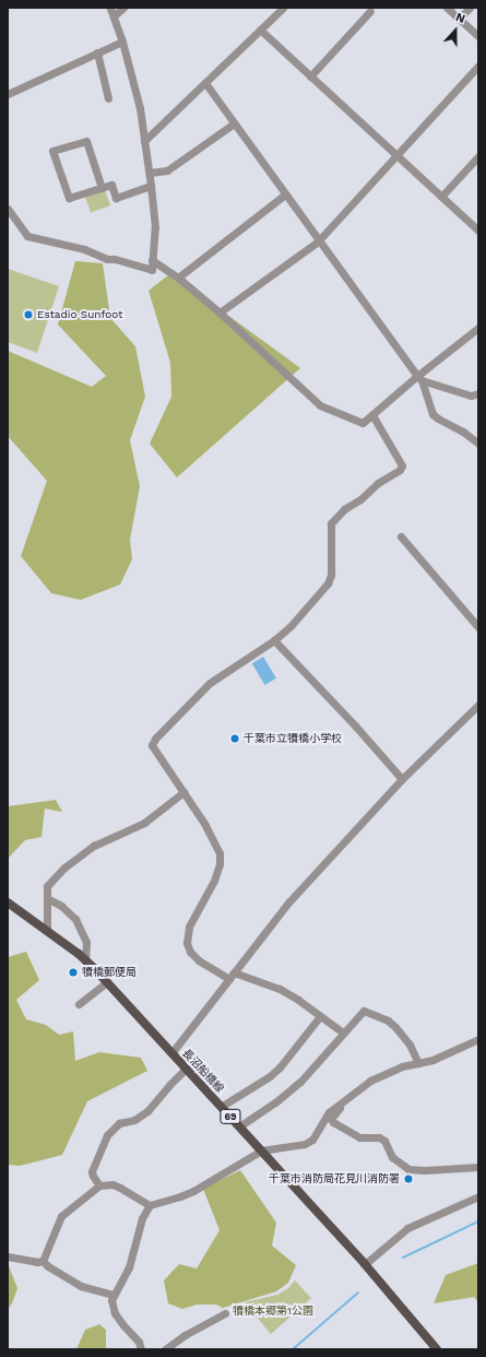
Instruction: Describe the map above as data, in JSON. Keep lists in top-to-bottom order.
{
  "streets": {
    "main road": ["長沼船橋線", "69"]
  },
  "parks": ["犢橋本郷第1公園"],
  "places": [
    "Estadio Sunfoot",
    "千葉市立犢橋小学校",
    "犢橋郵便局",
    "千葉市消防局花見川消防署"
  ],
  "north": "top"
}
